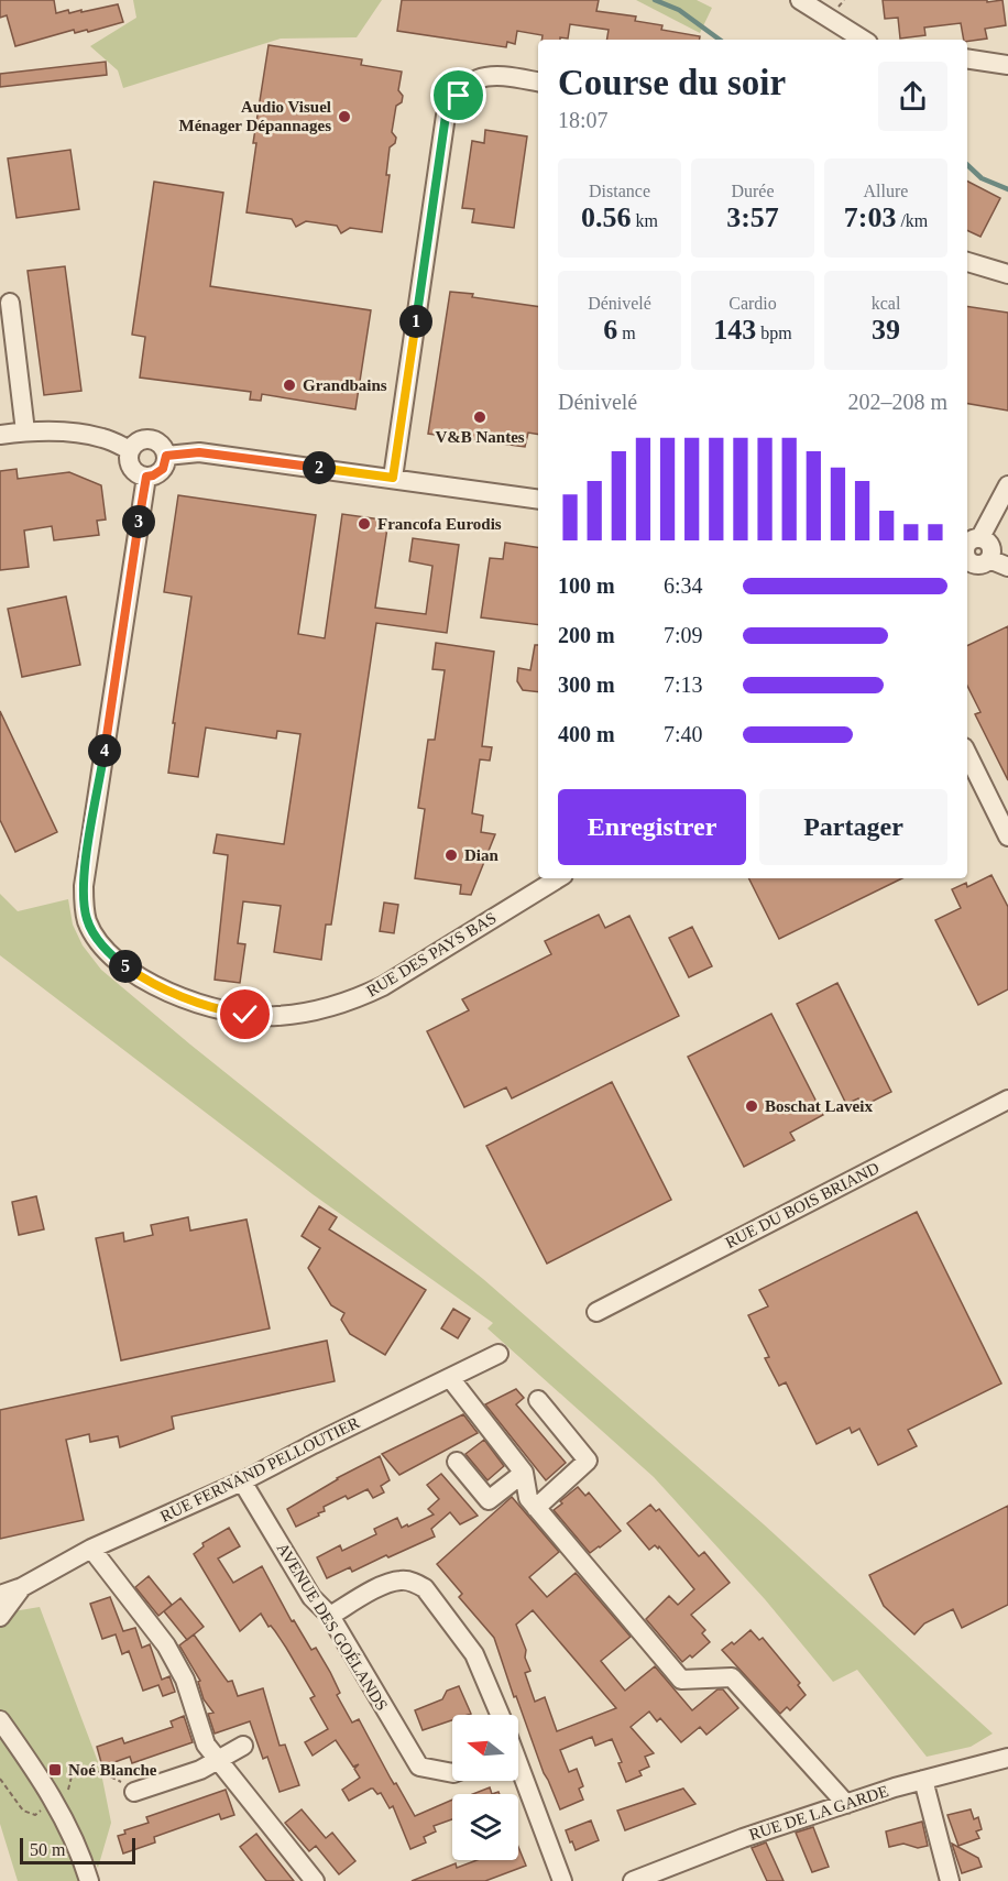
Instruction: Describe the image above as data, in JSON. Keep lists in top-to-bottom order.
{
  "streets": {
    "street": [
      "RUE DES PAYS BAS",
      "RUE DU BOIS BRIAND",
      "RUE FERNAND PELLOUTIER",
      "AVENUE DES GOÉLANDS",
      "RUE DE LA GARDE"
    ]
  },
  "crossings": [
    ["RUE FERNAND PELLOUTIER", "AVENUE DES GOÉLANDS"]
  ],
  "places": {
    "other": [
      "Audio Visuel Ménager Dépannages",
      "Grandbains",
      "V&B Nantes",
      "Francofa Eurodis",
      "Dian",
      "Boschat Laveix"
    ],
    "transit": ["Noé Blanche"]
  },
  "scale_bar": "50 m",
  "north": "left",
  "page": {
    "heading": ["Course du soir", "18:07"],
    "stats": [
      ["Distance", "0.56 km"],
      ["Durée", "3:57"],
      ["Allure", "7:03 /km"],
      ["Dénivelé", "6 m"],
      ["Cardio", "143 bpm"],
      ["kcal", "39"]
    ],
    "pins": [
      "1",
      "2",
      "3",
      "4",
      "5"
    ],
    "chart": ["Dénivelé", "202–208 m"],
    "list": [
      {
        "name": "100 m",
        "note": "6:34"
      },
      {
        "name": "200 m",
        "note": "7:09"
      },
      {
        "name": "300 m",
        "note": "7:13"
      },
      {
        "name": "400 m",
        "note": "7:40"
      }
    ],
    "buttons": ["Enregistrer", "Partager"],
    "scale": "50 m"
  }
}
